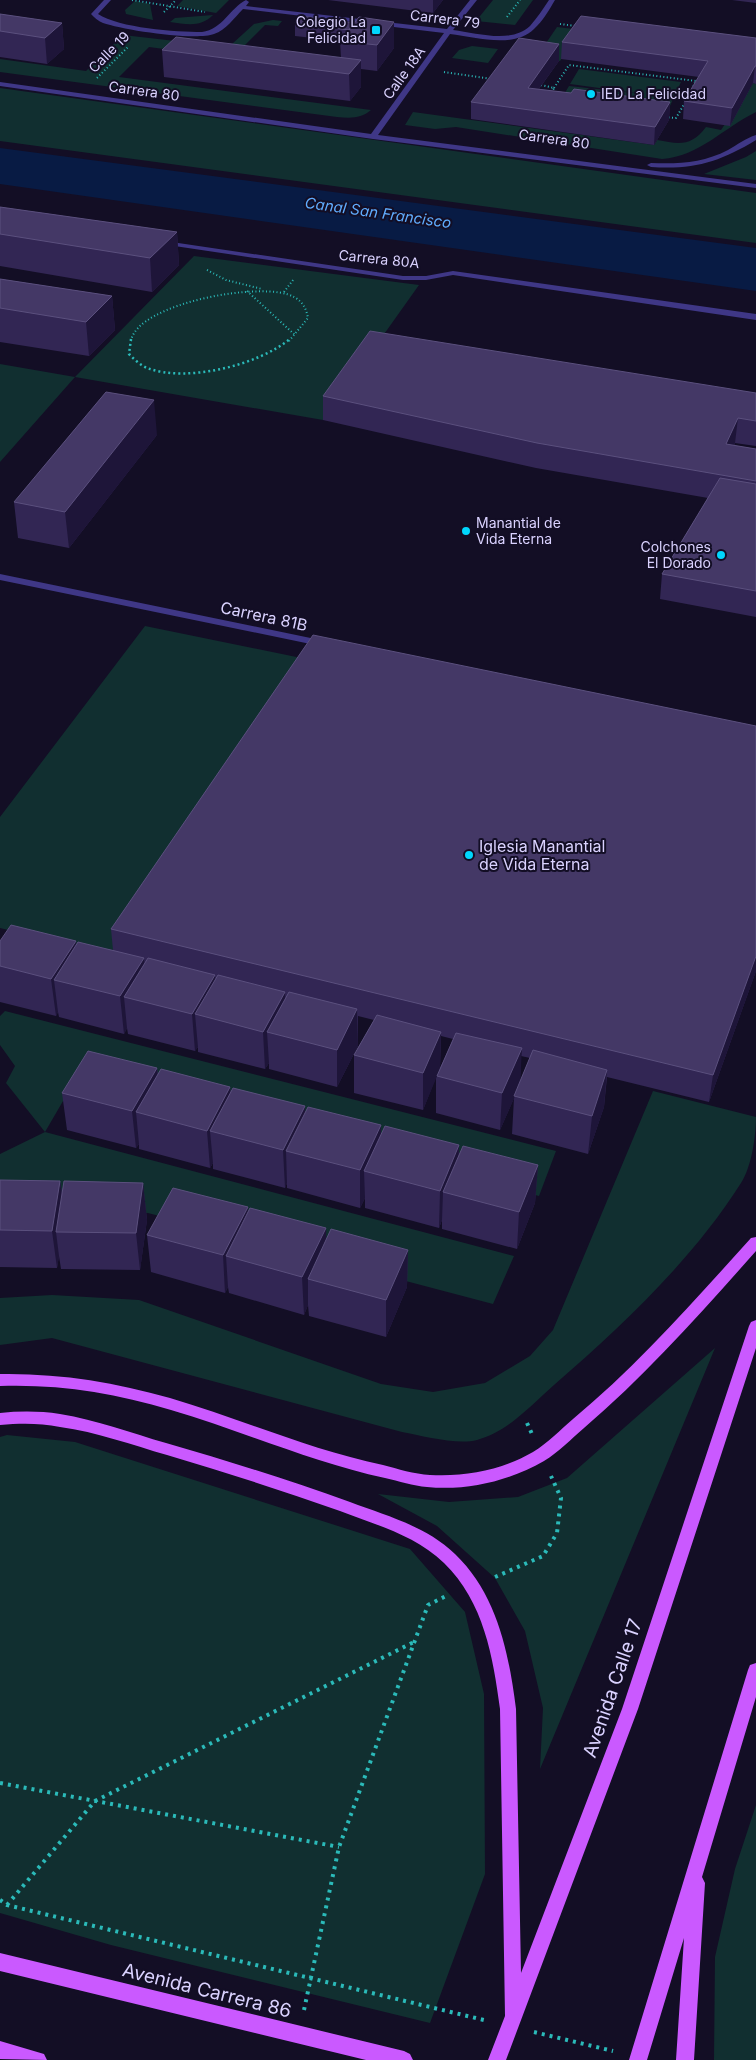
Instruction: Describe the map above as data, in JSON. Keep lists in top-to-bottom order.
{
  "streets": {
    "main road": ["Avenida Calle 17", "Avenida Carrera 86"],
    "street": [
      "Carrera 79",
      "Calle 18A",
      "Carrera 80",
      "Carrera 80A",
      "Carrera 81B"
    ],
    "path": ["Calle 19"]
  },
  "crossings": [
    ["Carrera 79", "Calle 18A"],
    ["Calle 18A", "Carrera 80"]
  ],
  "water": ["Canal San Francisco"],
  "places": {
    "transit": ["Colegio La Felicidad"],
    "other": [
      "IED La Felicidad",
      "Manantial de Vida Eterna",
      "Colchones El Dorado",
      "Iglesia Manantial de Vida Eterna"
    ]
  }
}
